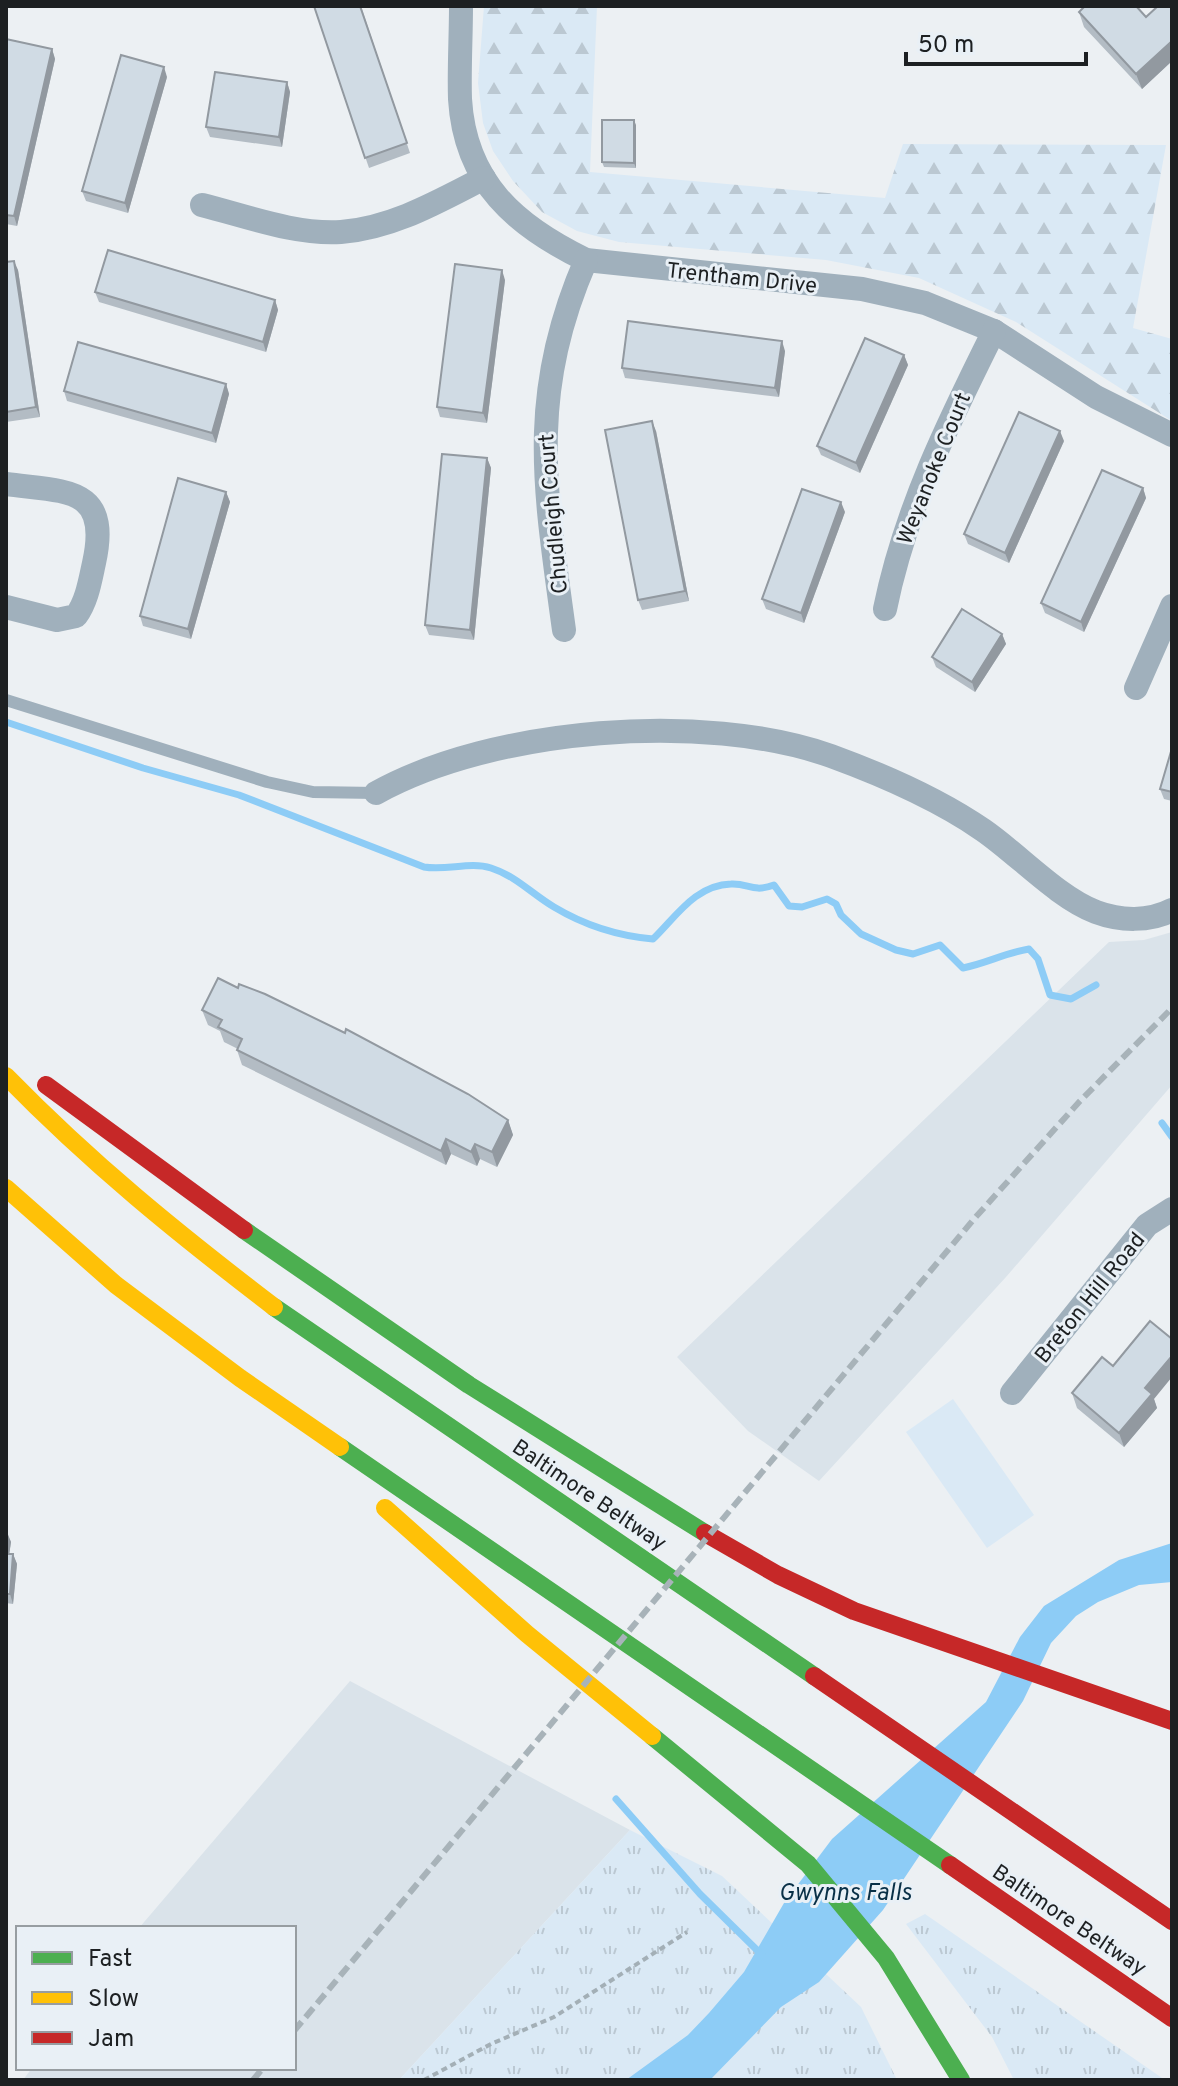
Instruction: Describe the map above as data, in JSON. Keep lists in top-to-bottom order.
{
  "streets": {
    "highway": ["Baltimore Beltway"],
    "street": [
      "Trentham Drive",
      "Weyanoke Court",
      "Chudleigh Court",
      "Breton Hill Road"
    ]
  },
  "crossings": [
    ["Trentham Drive", "Weyanoke Court"],
    ["Trentham Drive", "Chudleigh Court"]
  ],
  "water": ["Gwynns Falls"],
  "legend": ["Fast", "Slow", "Jam"],
  "scale_bar": "50 m"
}
